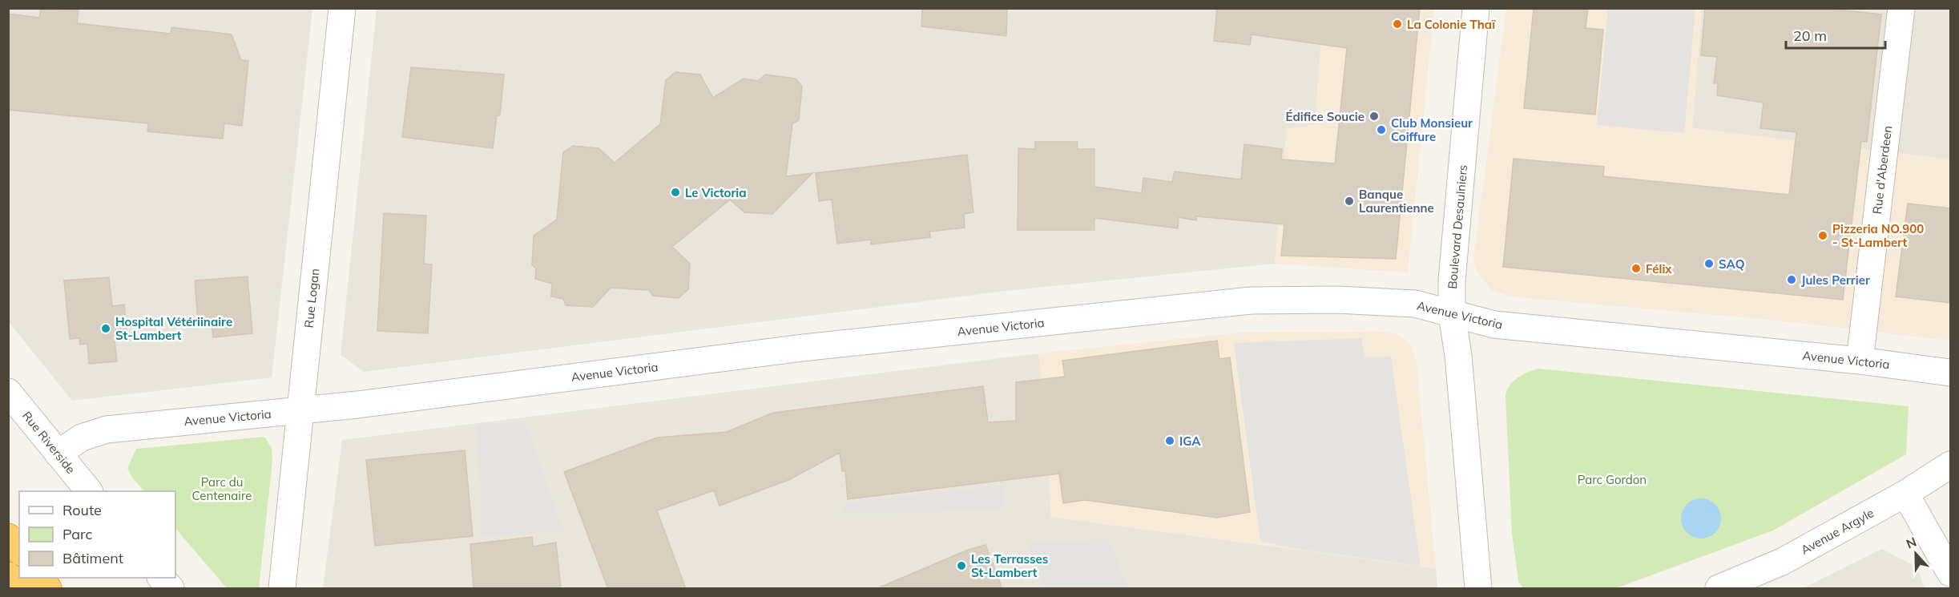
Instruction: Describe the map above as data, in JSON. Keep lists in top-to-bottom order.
{
  "streets": {
    "street": [
      "Rue d'Aberdeen",
      "Boulevard Desaulniers",
      "Rue Logan",
      "Avenue Victoria",
      "Rue Riverside",
      "Avenue Argyle"
    ]
  },
  "crossings": [
    ["Rue d'Aberdeen", "Avenue Victoria"],
    ["Boulevard Desaulniers", "Avenue Victoria"],
    ["Rue Logan", "Avenue Victoria"],
    ["Avenue Victoria", "Rue Riverside"]
  ],
  "parks": ["Parc Gordon", "Parc du Centenaire"],
  "places": [
    "La Colonie Thaï",
    "Édifice Soucie",
    "Club Monsieur Coiffure",
    "Le Victoria",
    "Banque Laurentienne",
    "Pizzeria NO.900 - St-Lambert",
    "SAQ",
    "Félix",
    "Jules Perrier",
    "Hospital Vétériinaire St-Lambert",
    "IGA",
    "Les Terrasses St-Lambert"
  ],
  "legend": ["Route", "Parc", "Bâtiment"],
  "scale_bar": "20 m",
  "north": "top"
}
